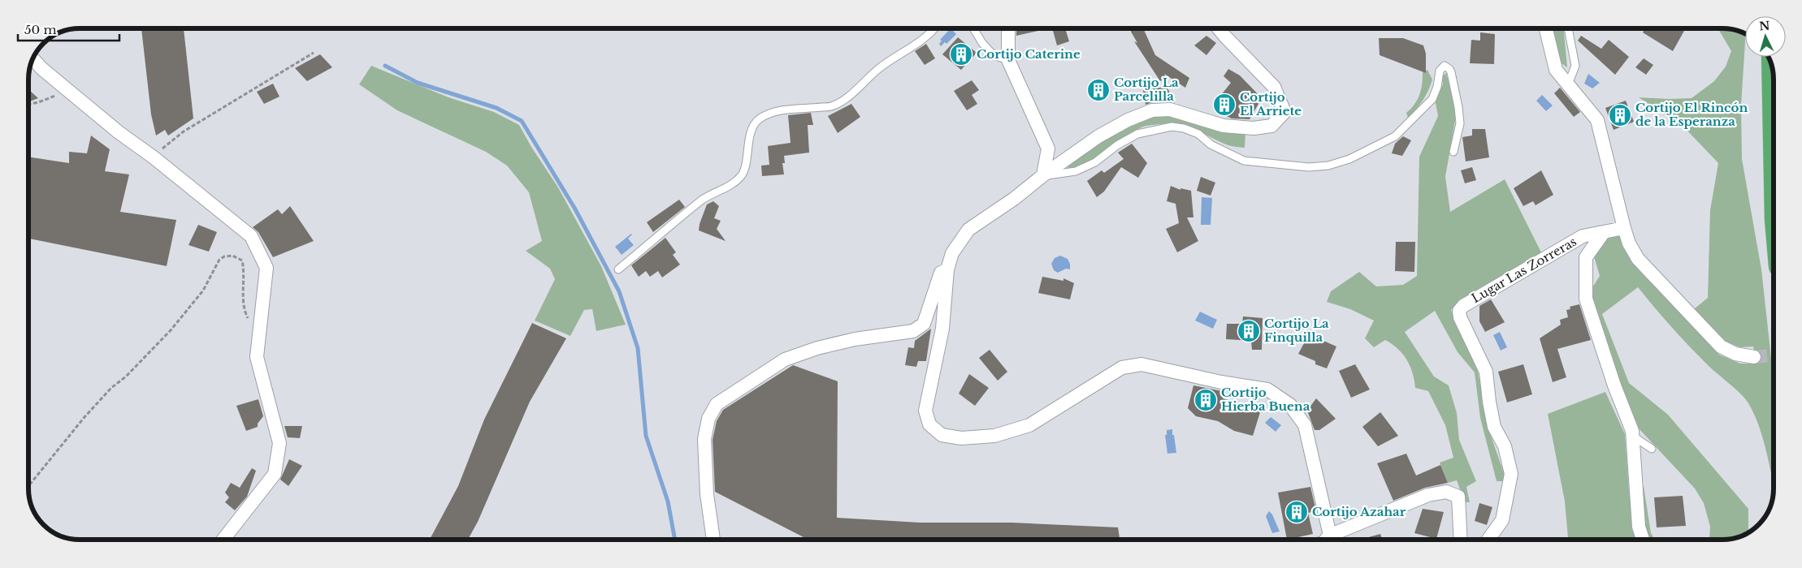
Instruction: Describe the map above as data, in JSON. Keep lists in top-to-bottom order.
{
  "streets": {
    "street": ["Lugar Las Zorreras"]
  },
  "places": {
    "building": [
      "Cortijo Caterine",
      "Cortijo La Parcelilla",
      "Cortijo El Arriete",
      "Cortijo El Rincón de la Esperanza",
      "Cortijo La Finquilla",
      "Cortijo Hierba Buena",
      "Cortijo Azahar"
    ]
  },
  "scale_bar": "50 m",
  "north": "top"
}
